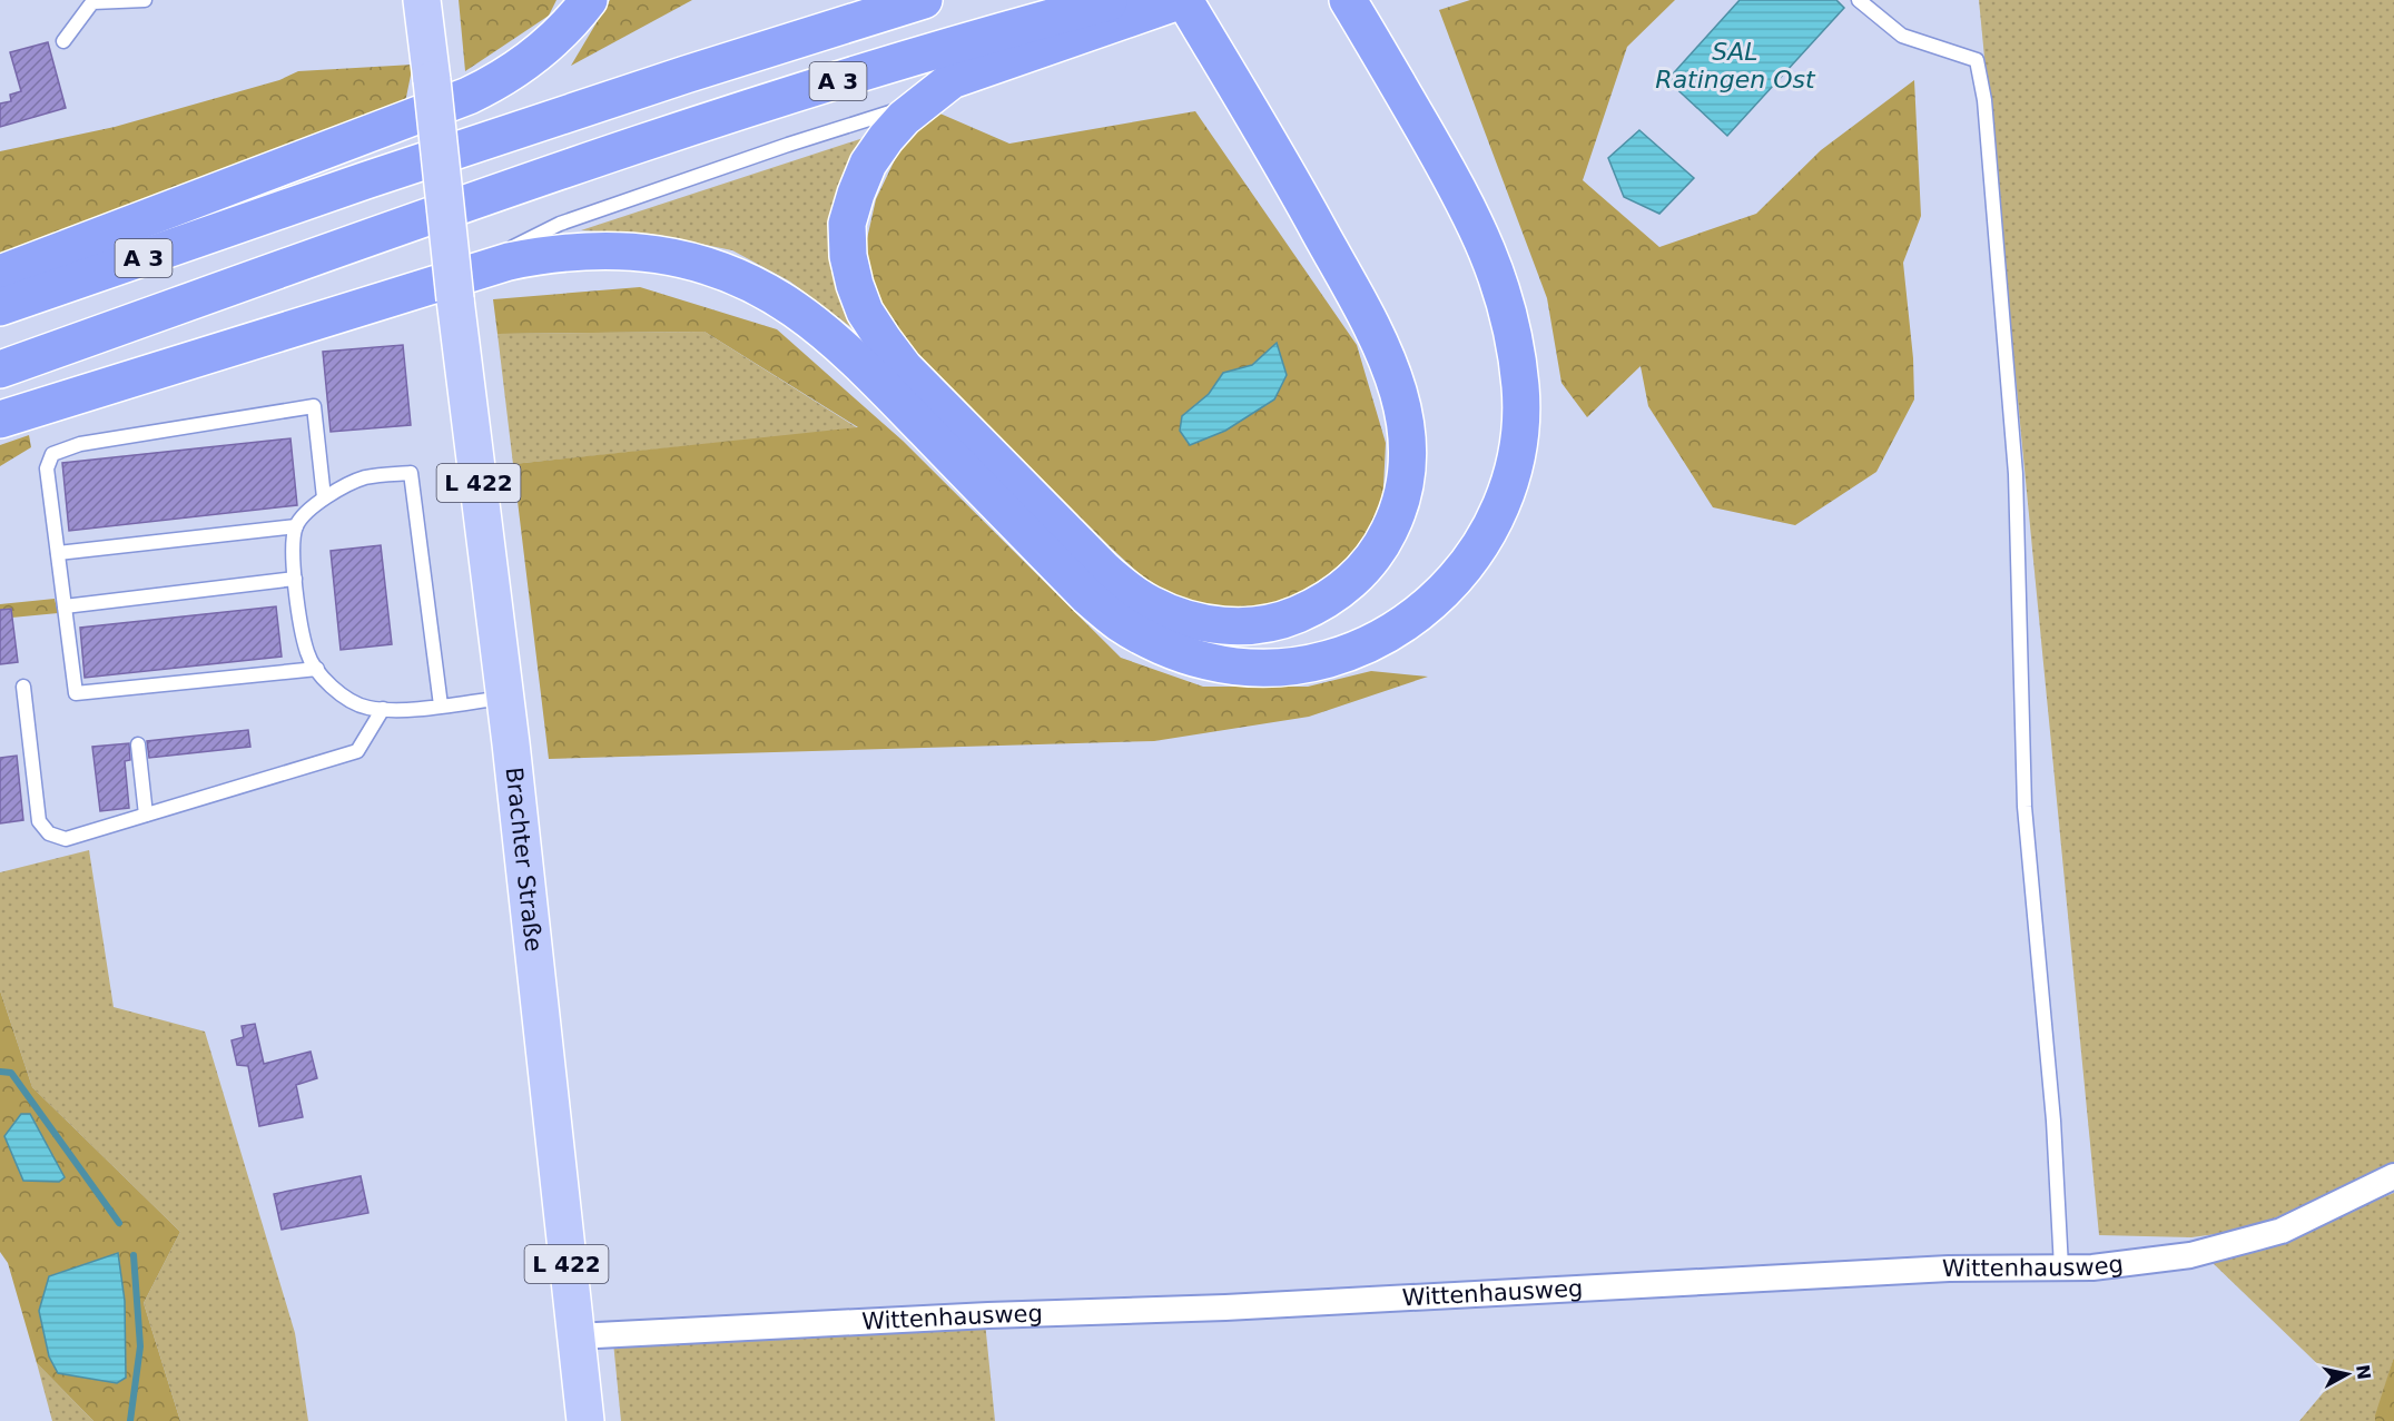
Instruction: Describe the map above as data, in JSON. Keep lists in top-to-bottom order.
{
  "streets": {
    "highway": ["A 3"],
    "main road": ["L 422", "Brachter Straße"],
    "street": ["Wittenhausweg"]
  },
  "crossings": [
    ["L 422", "Brachter Straße"],
    ["Brachter Straße", "Wittenhausweg"]
  ],
  "water": ["SAL Ratingen Ost"],
  "north": "right"
}
